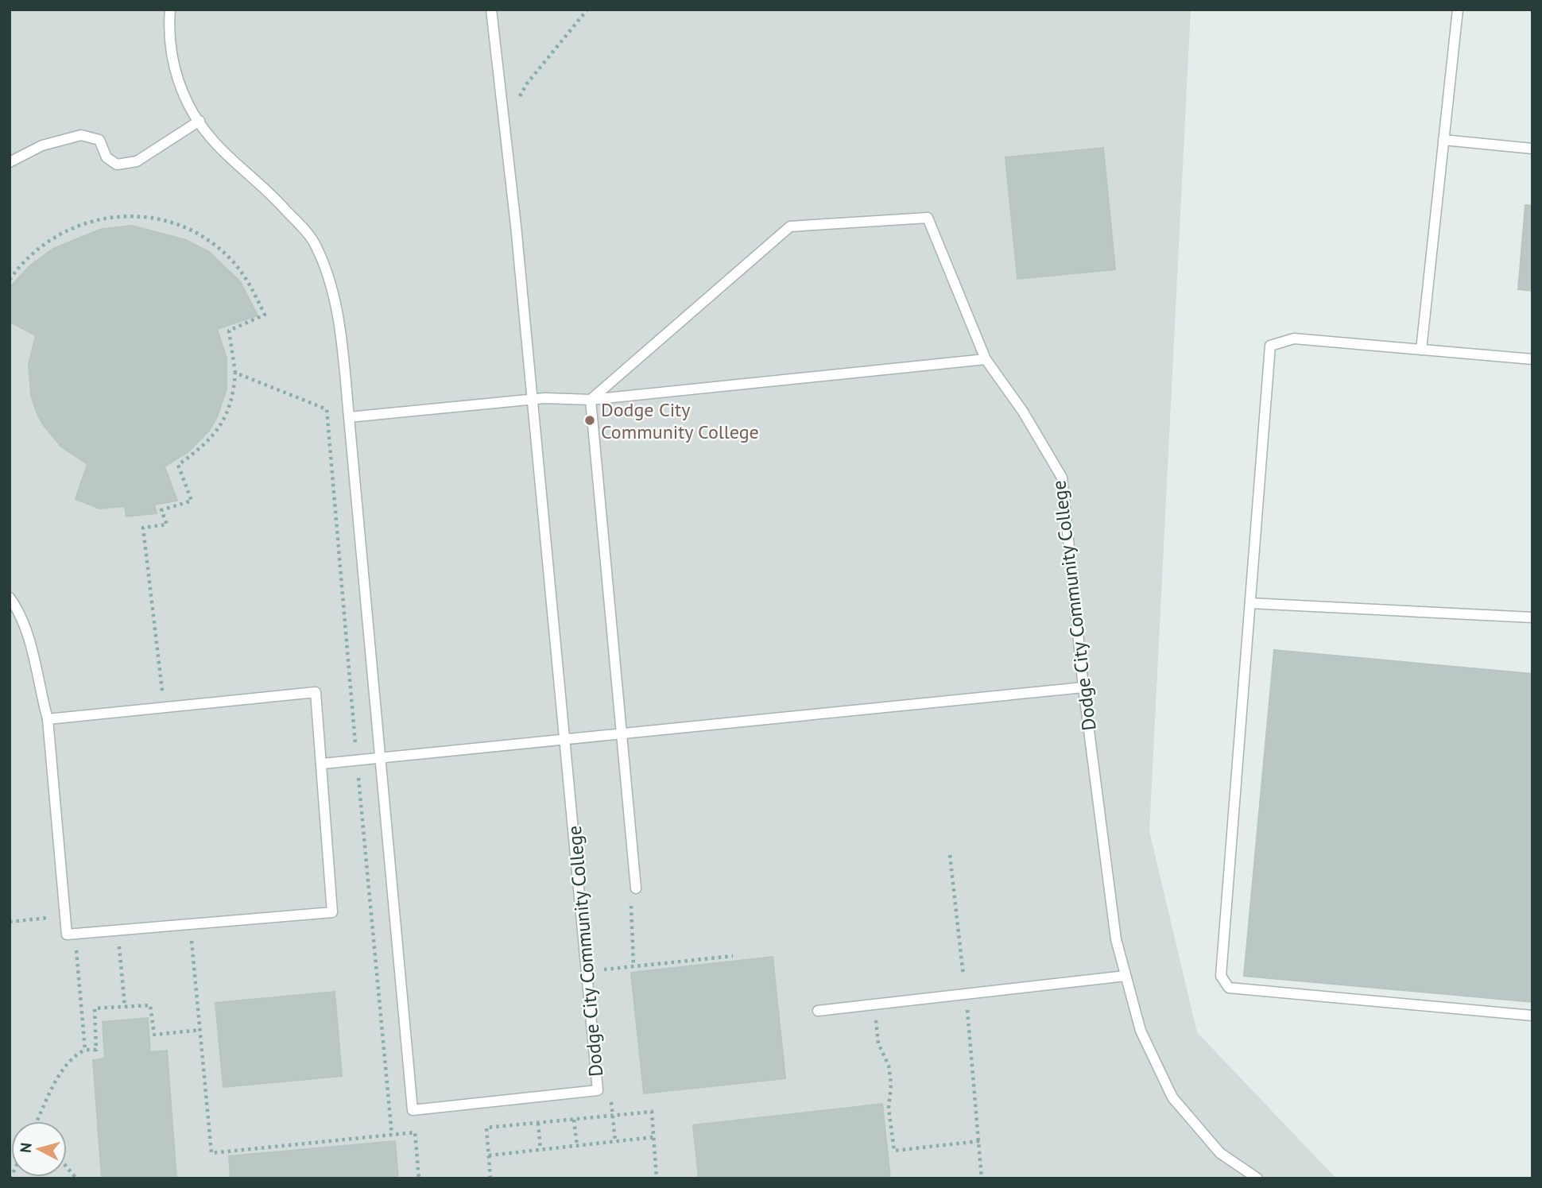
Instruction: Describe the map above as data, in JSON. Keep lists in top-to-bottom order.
{
  "streets": {
    "lane": ["Dodge City Community College"]
  },
  "places": ["Dodge City Community College"],
  "north": "left"
}
